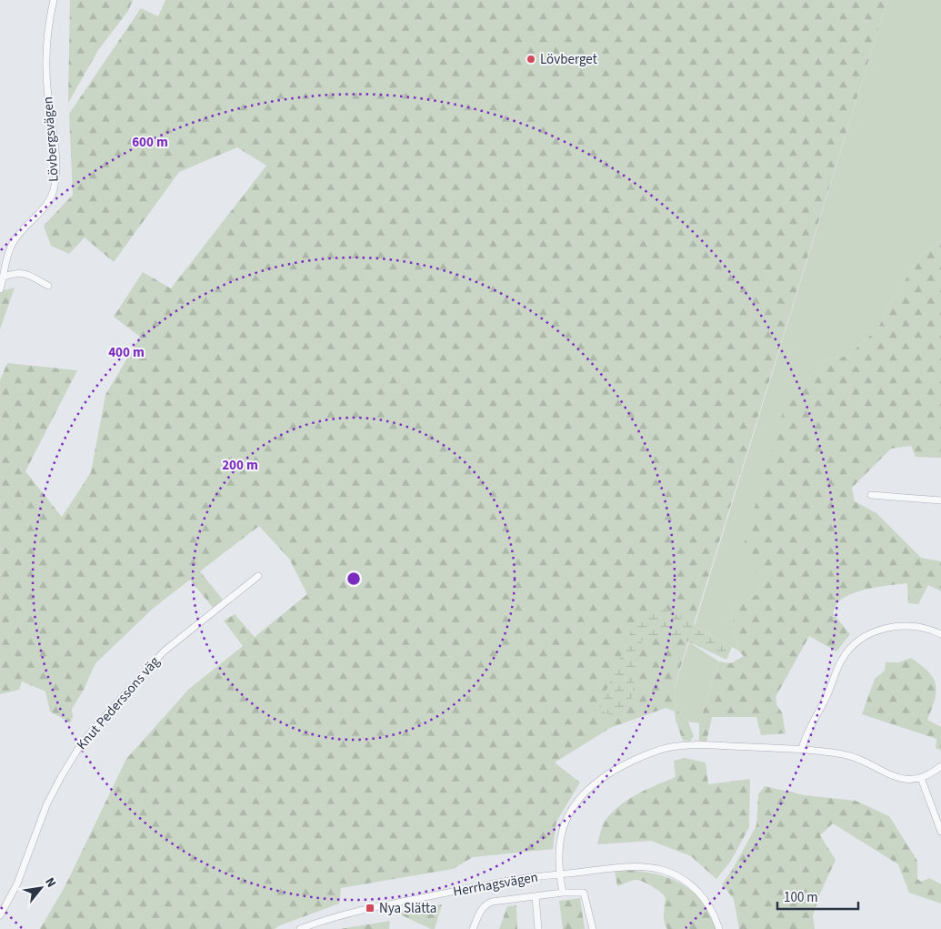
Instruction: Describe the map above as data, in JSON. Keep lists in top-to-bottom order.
{
  "streets": {
    "street": ["Lövbergsvägen", "Knut Pederssons väg", "Herrhagsvägen"]
  },
  "places": {
    "other": ["Lövberget"],
    "transit": ["Nya Slätta"]
  },
  "scale_bar": "100 m",
  "north": "top right",
  "rings": ["600 m", "400 m", "200 m"]
}
